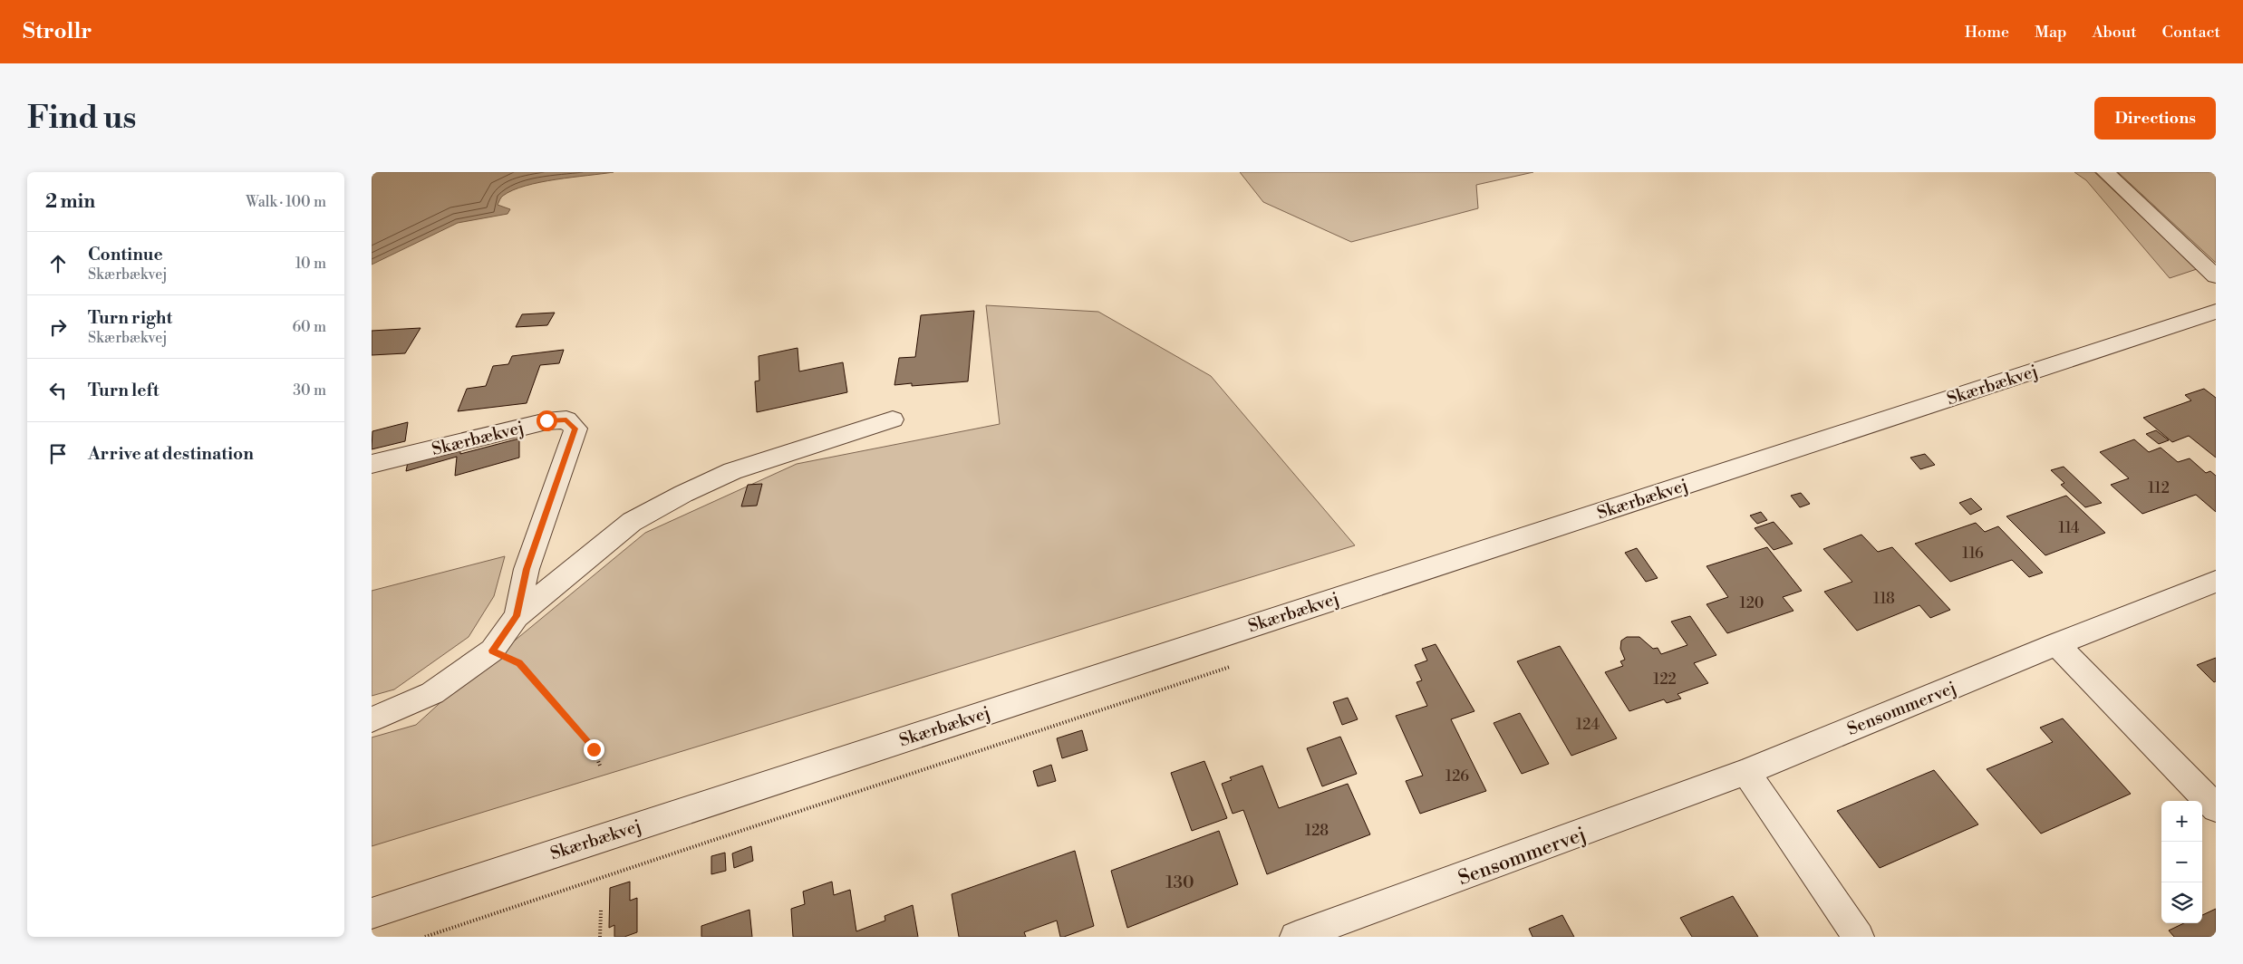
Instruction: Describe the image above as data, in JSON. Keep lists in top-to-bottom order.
{
  "streets": {
    "street": ["Skærbækvej", "Sensommervej"]
  },
  "house_numbers": [
    "112",
    "114",
    "116",
    "118",
    "120",
    "122",
    "124",
    "126",
    "128",
    "130"
  ],
  "page": {
    "header": "Strollr",
    "nav": [
      "Home",
      "Map",
      "About",
      "Contact"
    ],
    "buttons": "Directions",
    "title": "Find us",
    "heading": ["2 min", "Walk · 100 m"],
    "list": [
      ["Continue", "Skærbækvej", "10 m"],
      ["Turn right", "Skærbækvej", "60 m"],
      ["Turn left", "30 m"],
      "Arrive at destination"
    ],
    "map_buttons": ["+", "−"]
  }
}
